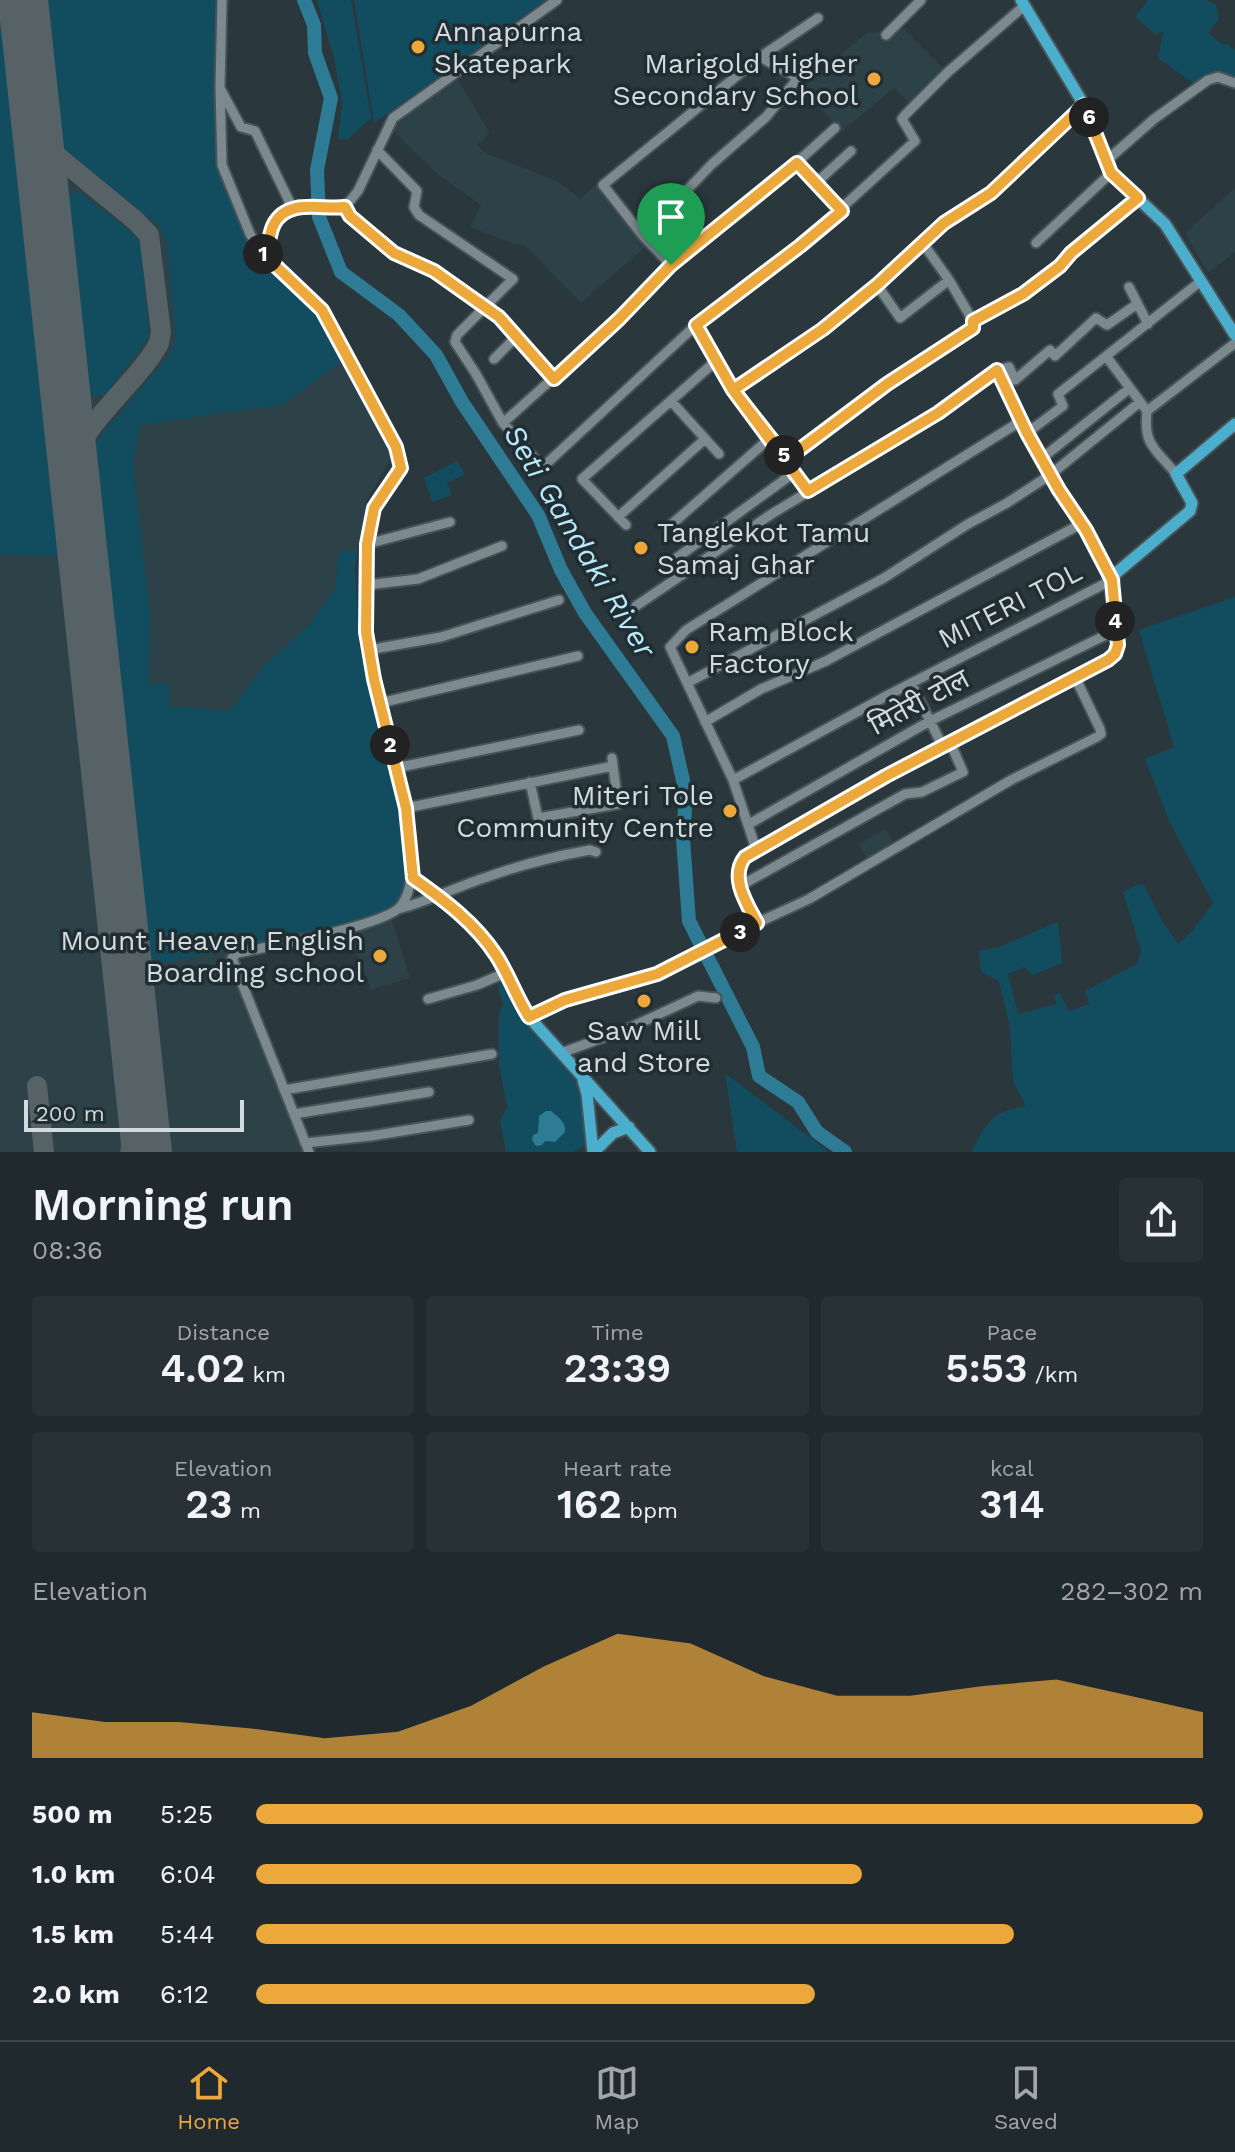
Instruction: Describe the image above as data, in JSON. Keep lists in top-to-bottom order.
{
  "streets": {
    "main road": ["MITERI TOL", "मितेरी टोल"]
  },
  "water": ["Seti Gandaki River"],
  "places": [
    "Annapurna Skatepark",
    "Marigold Higher Secondary School",
    "Tanglekot Tamu Samaj Ghar",
    "Ram Block Factory",
    "Miteri Tole Community Centre",
    "Mount Heaven English Boarding school",
    "Saw Mill and Store"
  ],
  "scale_bar": "200 m",
  "page": {
    "pins": [
      "6",
      "1",
      "5",
      "4",
      "2",
      "3"
    ],
    "scale": "200 m",
    "heading": ["Morning run", "08:36"],
    "stats": [
      ["Distance", "4.02 km"],
      ["Time", "23:39"],
      ["Pace", "5:53 /km"],
      ["Elevation", "23 m"],
      ["Heart rate", "162 bpm"],
      ["kcal", "314"]
    ],
    "chart": ["Elevation", "282–302 m"],
    "list": [
      {
        "name": "500 m",
        "note": "5:25"
      },
      {
        "name": "1.0 km",
        "note": "6:04"
      },
      {
        "name": "1.5 km",
        "note": "5:44"
      },
      {
        "name": "2.0 km",
        "note": "6:12"
      }
    ],
    "tabs": ["Home", "Map", "Saved"]
  }
}
